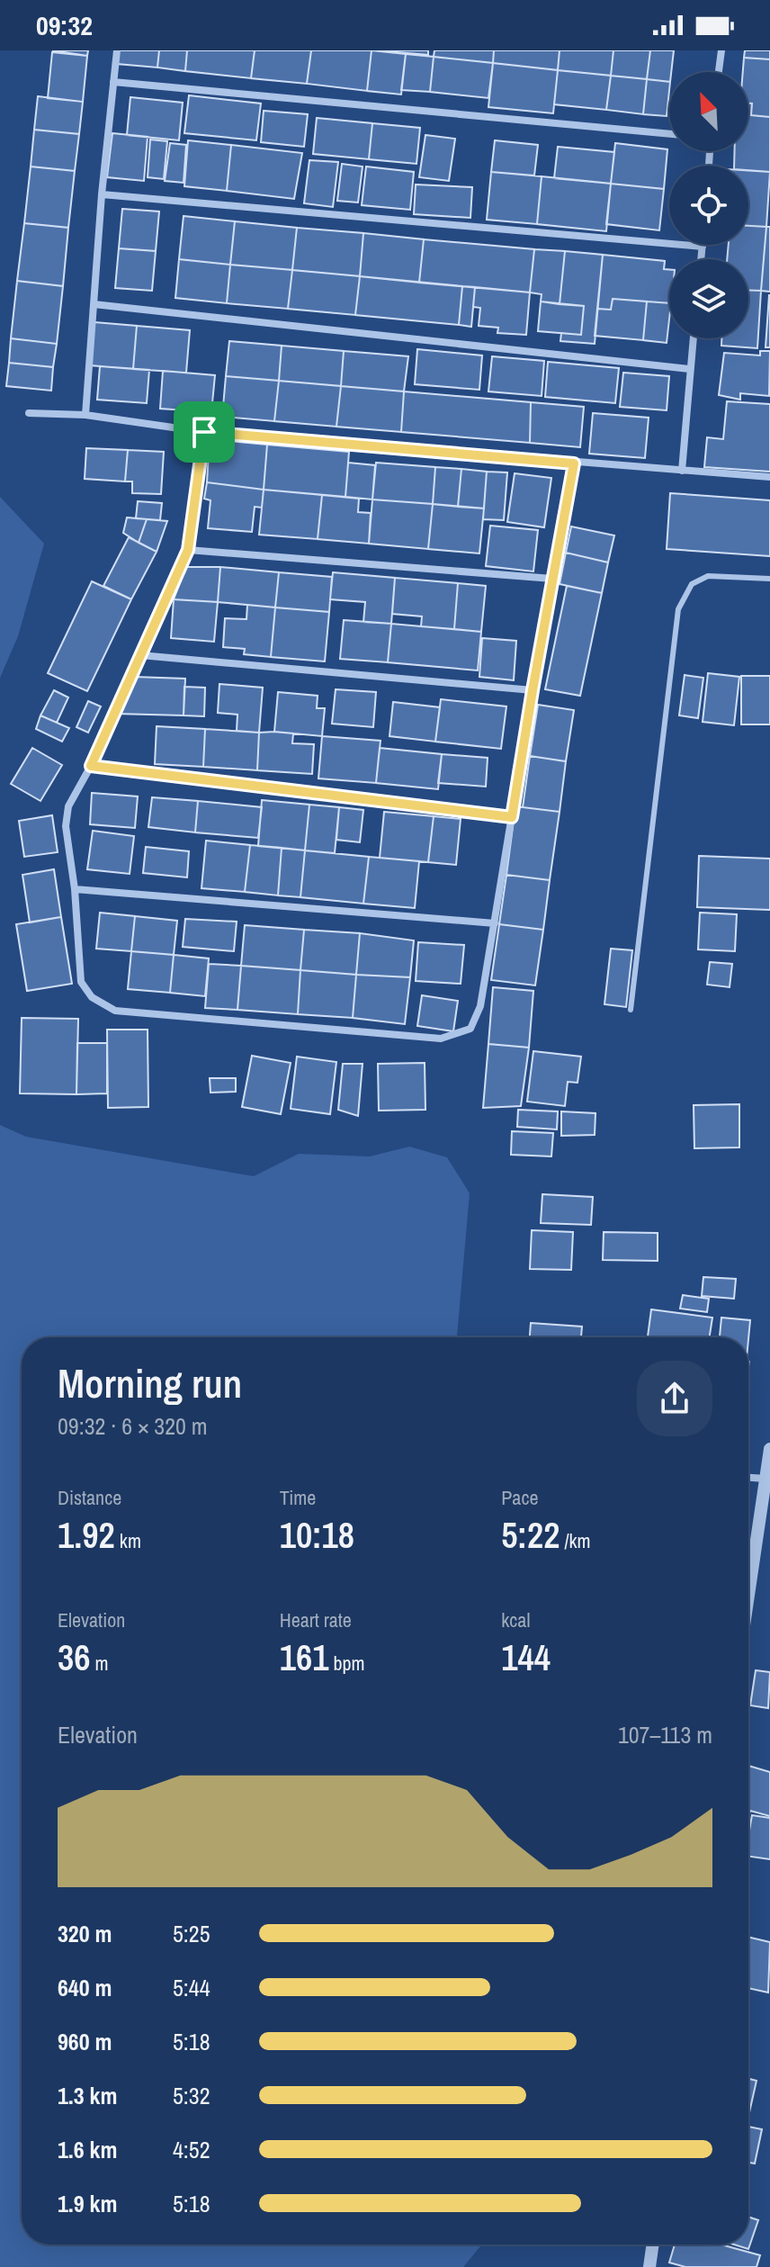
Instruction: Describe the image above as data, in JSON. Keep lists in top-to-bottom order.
{
  "north": "top left",
  "page": {
    "status": "09:32",
    "heading": ["Morning run", "09:32 · 6 × 320 m"],
    "stats": [
      ["Distance", "1.92 km"],
      ["Time", "10:18"],
      ["Pace", "5:22 /km"],
      ["Elevation", "36 m"],
      ["Heart rate", "161 bpm"],
      ["kcal", "144"]
    ],
    "chart": ["Elevation", "107–113 m"],
    "list": [
      {
        "name": "320 m",
        "note": "5:25"
      },
      {
        "name": "640 m",
        "note": "5:44"
      },
      {
        "name": "960 m",
        "note": "5:18"
      },
      {
        "name": "1.3 km",
        "note": "5:32"
      },
      {
        "name": "1.6 km",
        "note": "4:52"
      },
      {
        "name": "1.9 km",
        "note": "5:18"
      }
    ]
  }
}
